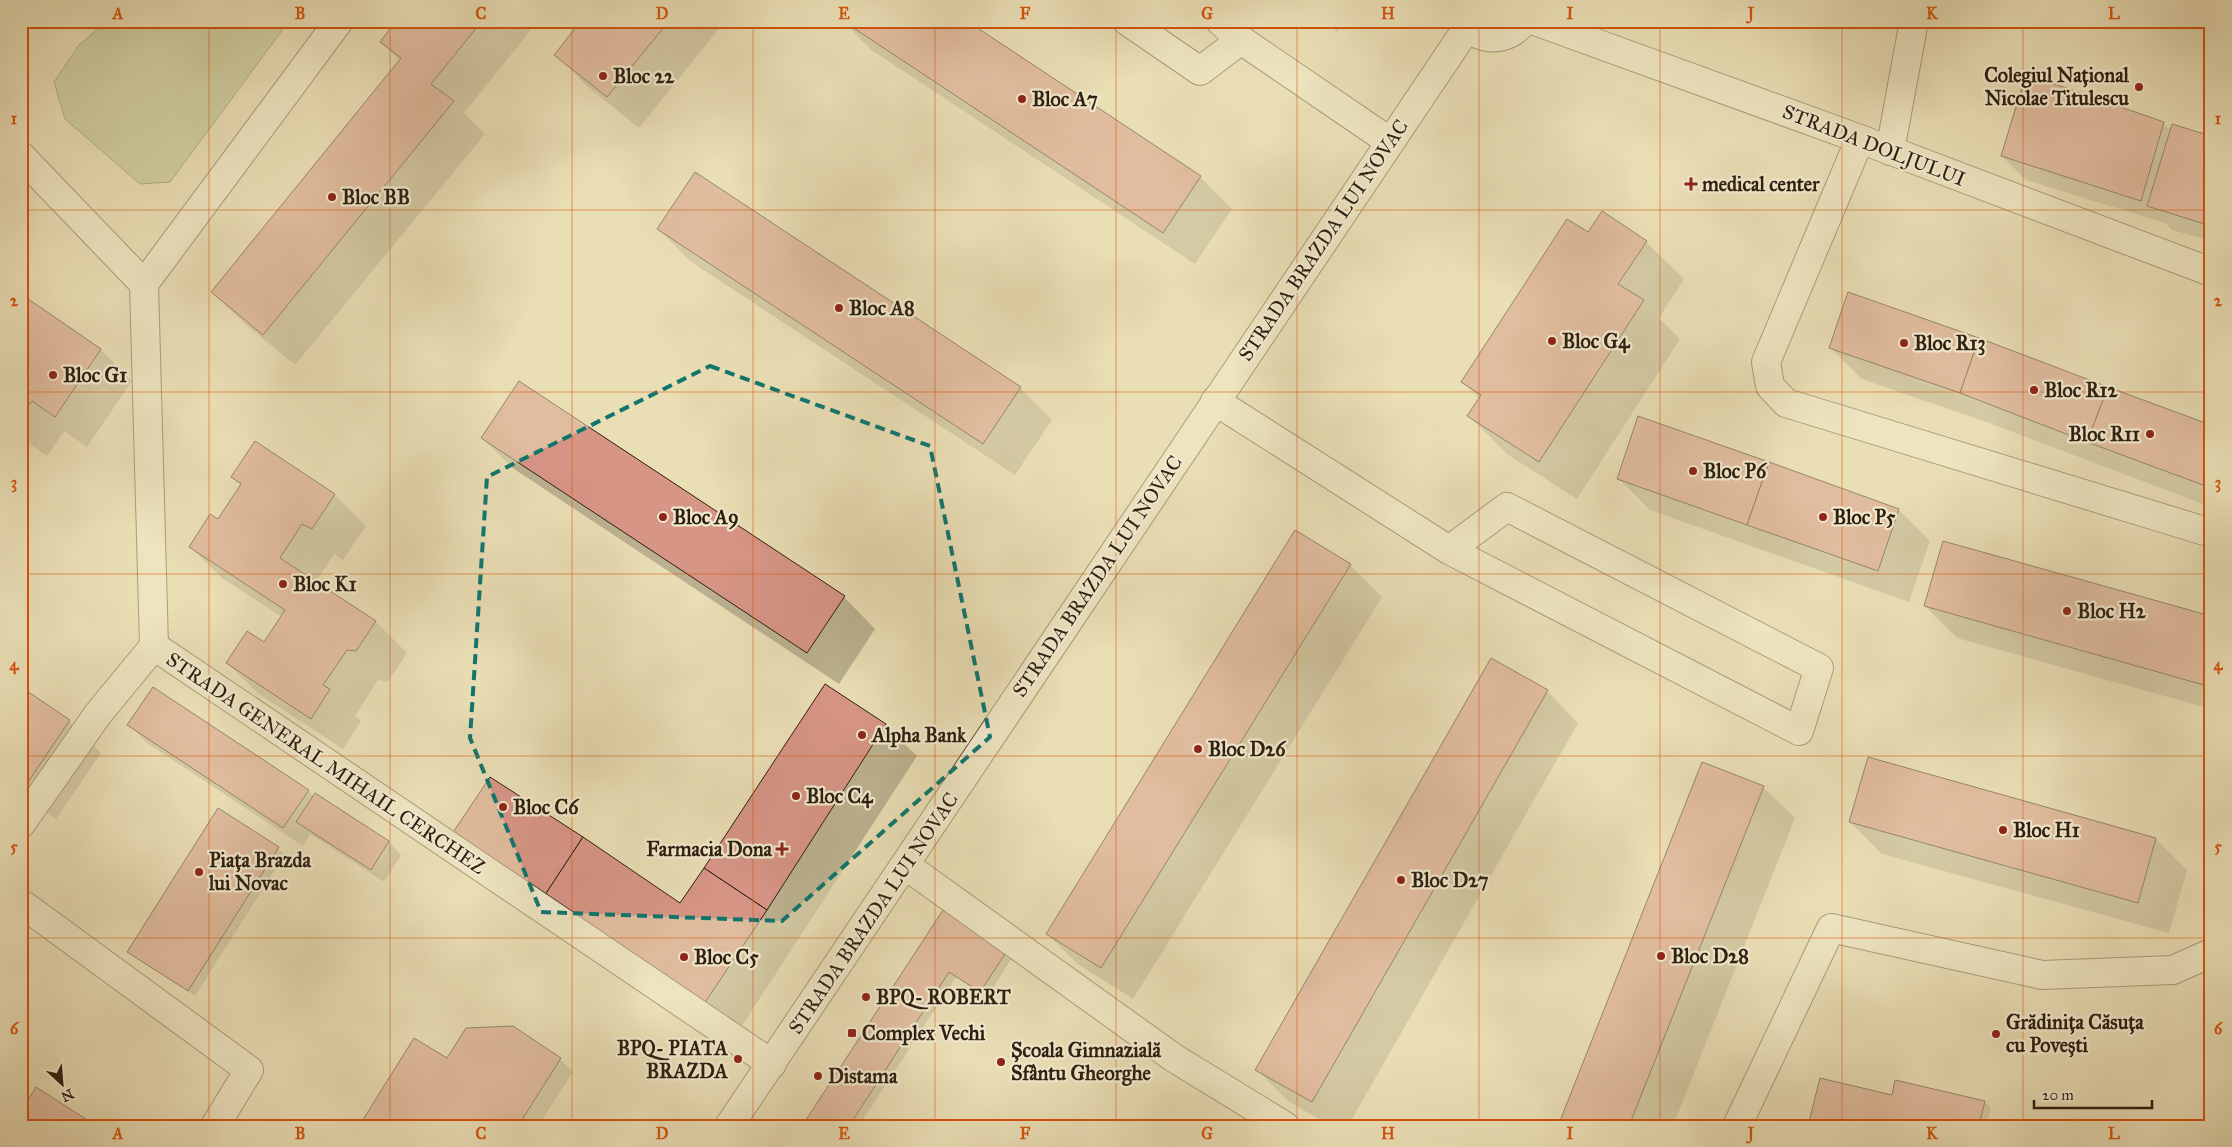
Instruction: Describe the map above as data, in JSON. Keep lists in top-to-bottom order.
{
  "streets": {
    "street": ["STRADA DOLJULUI", "STRADA BRAZDA LUI NOVAC", "STRADA GENERAL MIHAIL CERCHEZ"]
  },
  "crossings": [
    ["STRADA BRAZDA LUI NOVAC", "STRADA GENERAL MIHAIL CERCHEZ"]
  ],
  "places": {
    "other": [
      "Bloc 22",
      "Colegiul Național Nicolae Titulescu",
      "Bloc A7",
      "Bloc BB",
      "Bloc A8",
      "Bloc G4",
      "Bloc R13",
      "Bloc G1",
      "Bloc R12",
      "Bloc R11",
      "Bloc P6",
      "Bloc A9",
      "Bloc P5",
      "Bloc K1",
      "Bloc H2",
      "Alpha Bank",
      "Bloc D26",
      "Bloc C4",
      "Bloc C6",
      "Bloc H1",
      "Piața Brazda lui Novac",
      "Bloc D27",
      "Bloc D28",
      "Bloc C5",
      "BPQ- ROBERT",
      "Grădinița Căsuța cu Povești",
      "BPQ- PIATA BRAZDA",
      "Școala Gimnazială Sfântu Gheorghe",
      "Distama"
    ],
    "health": ["medical center", "Farmacia Dona"],
    "transit": ["Complex Vechi"]
  },
  "scale_bar": "20 m",
  "north": "bottom right",
  "grid": {
    "columns": [
      "A",
      "B",
      "C",
      "D",
      "E",
      "F",
      "G",
      "H",
      "I",
      "J",
      "K",
      "L"
    ],
    "rows": [
      "1",
      "2",
      "3",
      "4",
      "5",
      "6"
    ]
  }
}
